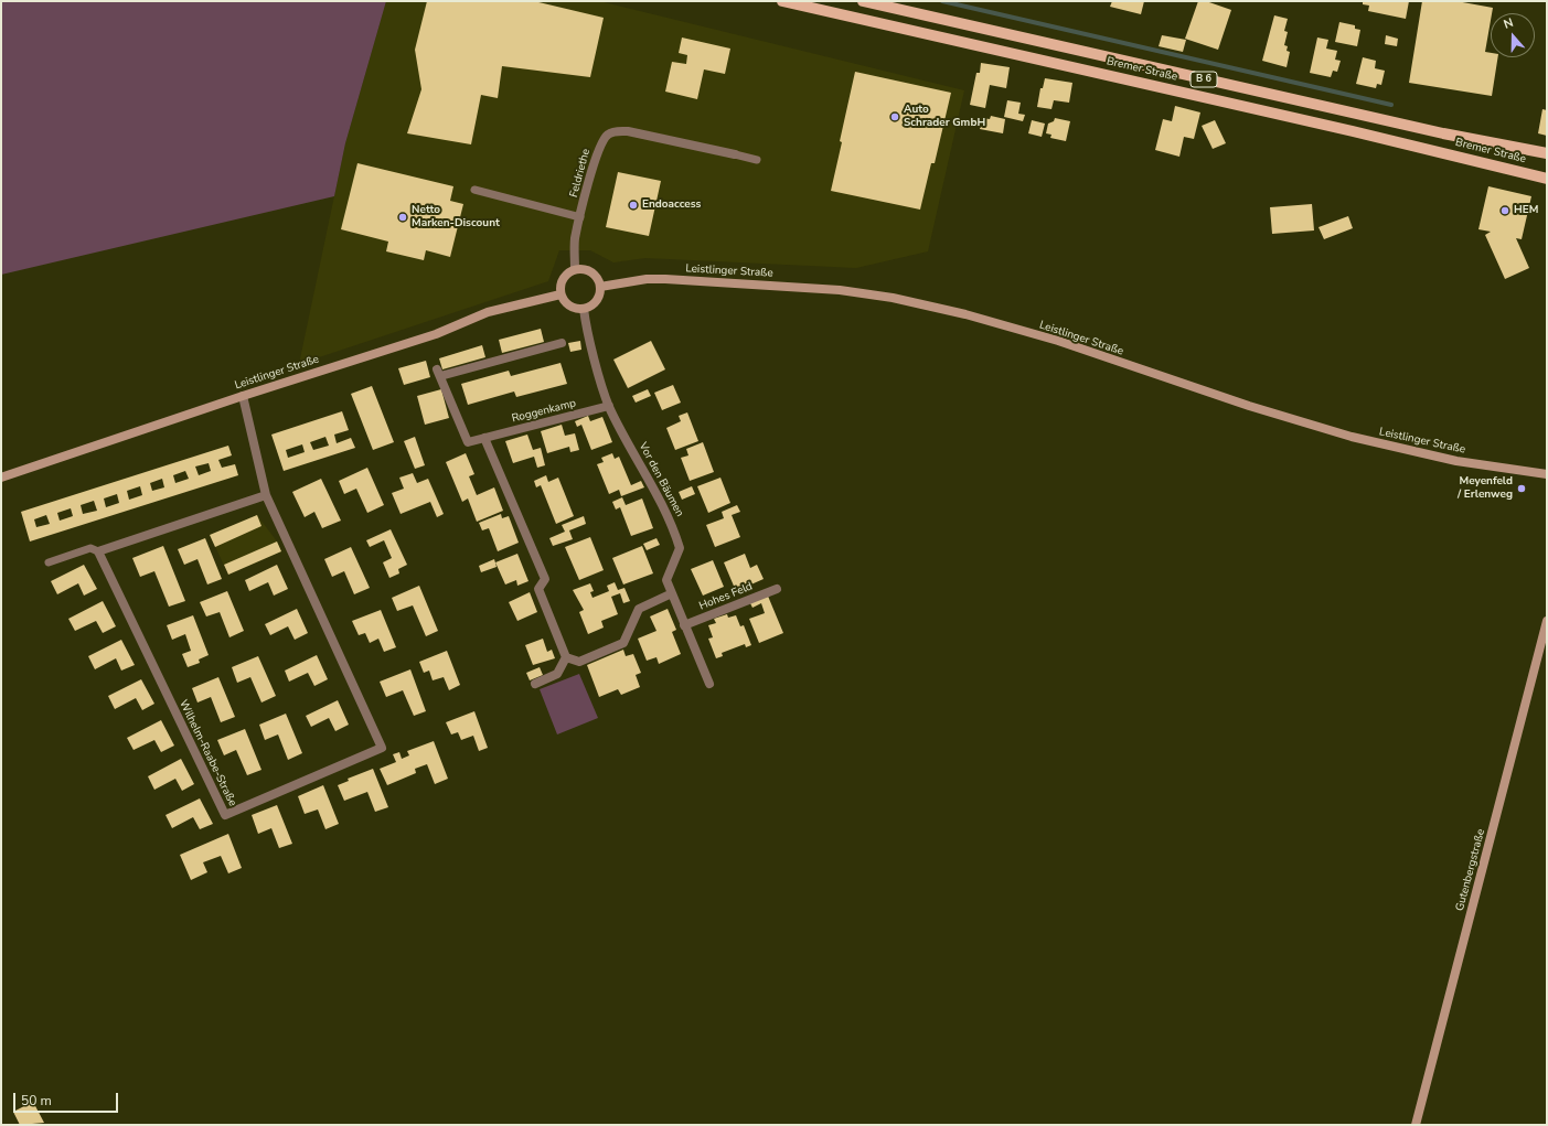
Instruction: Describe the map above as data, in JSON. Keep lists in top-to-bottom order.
{
  "streets": {
    "main road": ["Bremer Straße", "B 6"],
    "street": [
      "Feldriethe",
      "Leistlinger Straße",
      "Roggenkamp",
      "Vor den Bäumen",
      "Hohes Feld",
      "Wilhelm-Raabe-Straße",
      "Gutenbergstraße"
    ]
  },
  "crossings": [
    ["Feldriethe", "Leistlinger Straße"],
    ["Feldriethe", "Vor den Bäumen"],
    ["Leistlinger Straße", "Vor den Bäumen"],
    ["Leistlinger Straße", "Wilhelm-Raabe-Straße"],
    ["Roggenkamp", "Vor den Bäumen"],
    ["Vor den Bäumen", "Hohes Feld"]
  ],
  "places": [
    "Auto Schrader GmbH",
    "Endoaccess",
    "HEM",
    "Netto Marken-Discount",
    "Meyenfeld / Erlenweg"
  ],
  "scale_bar": "50 m",
  "north": "top"
}
